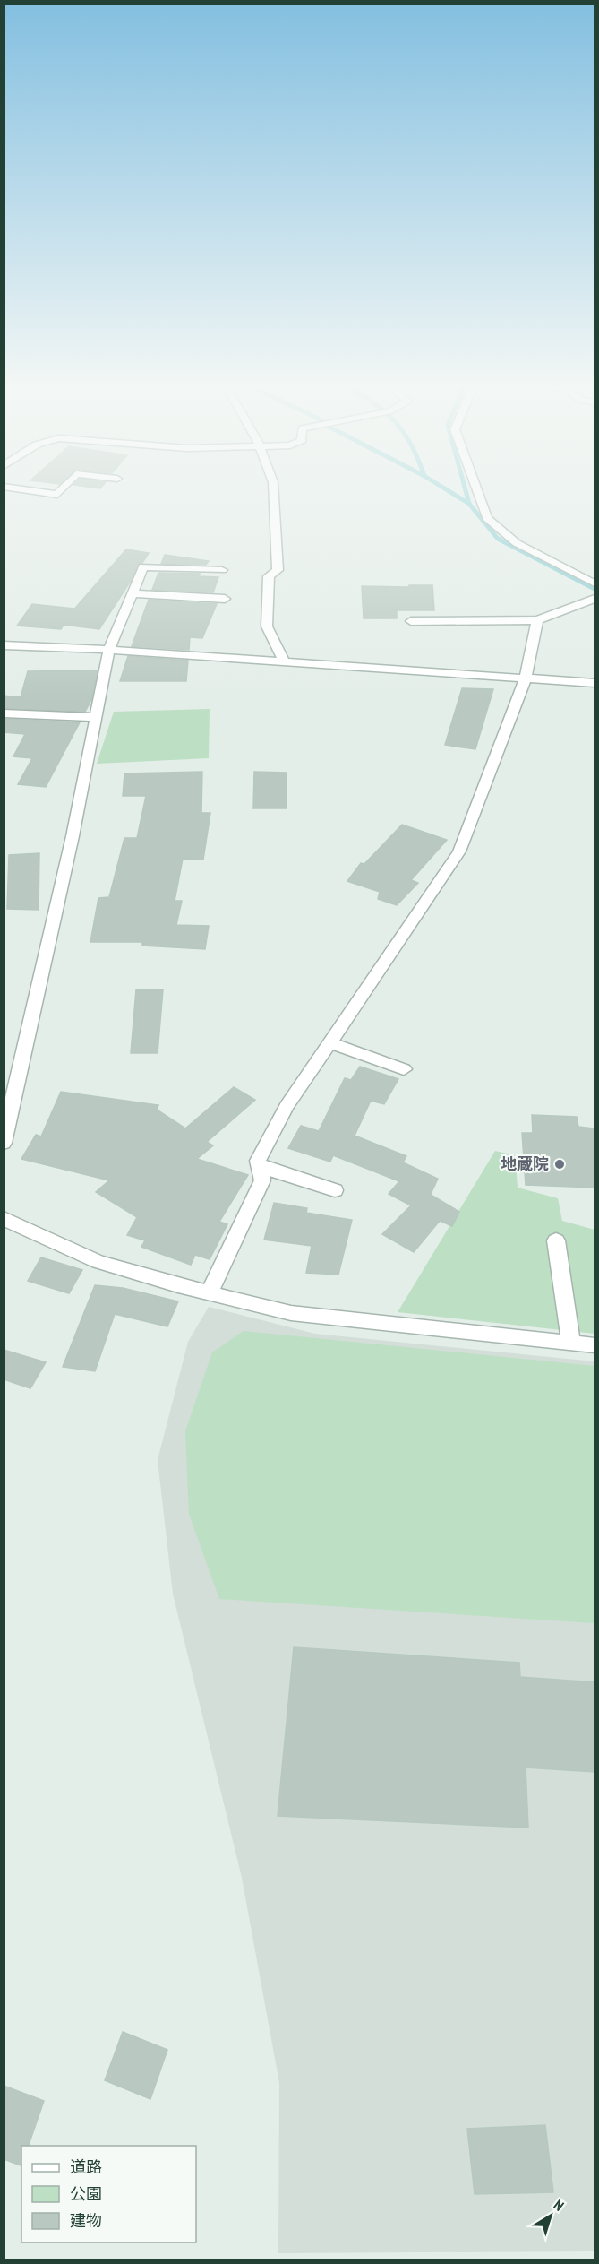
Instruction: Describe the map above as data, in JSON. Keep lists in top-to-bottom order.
{
  "places": ["地蔵院"],
  "legend": ["道路", "公園", "建物"],
  "north": "top right"
}
